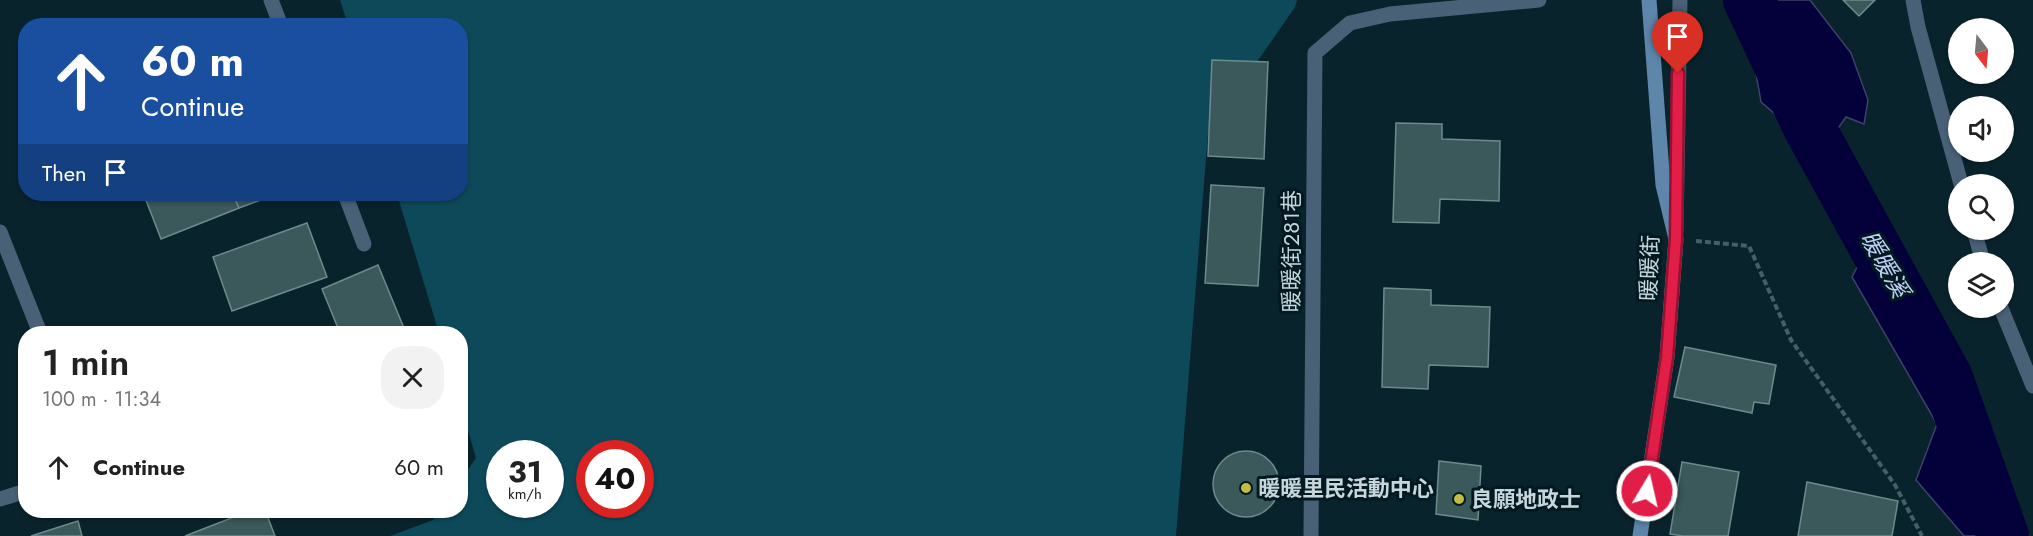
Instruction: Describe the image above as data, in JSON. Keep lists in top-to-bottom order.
{
  "streets": {
    "street": ["暖暖街281巷", "暖暖街"]
  },
  "water": ["暖暖溪"],
  "places": ["暖暖里民活動中心", "良願地政士"],
  "north": "bottom",
  "page": {
    "turn": ["60 m", "Continue"],
    "then": "Then",
    "heading": ["1 min", "100 m · 11:34"],
    "list": [
      {
        "name": "Continue",
        "value": "60 m"
      }
    ],
    "speed": "31 km/h",
    "limit": "40"
  }
}
